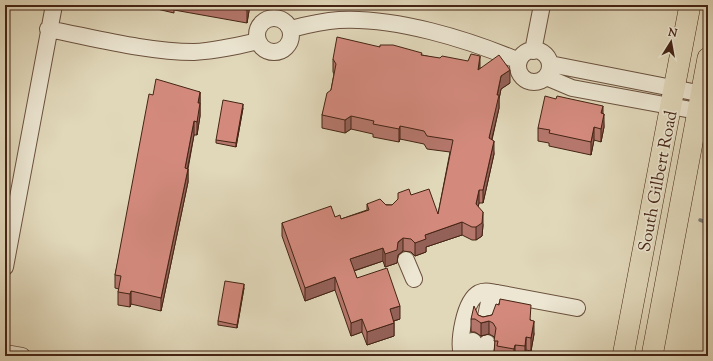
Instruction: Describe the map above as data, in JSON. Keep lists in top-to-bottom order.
{
  "streets": {
    "main road": ["South Gilbert Road"]
  },
  "north": "top"
}
